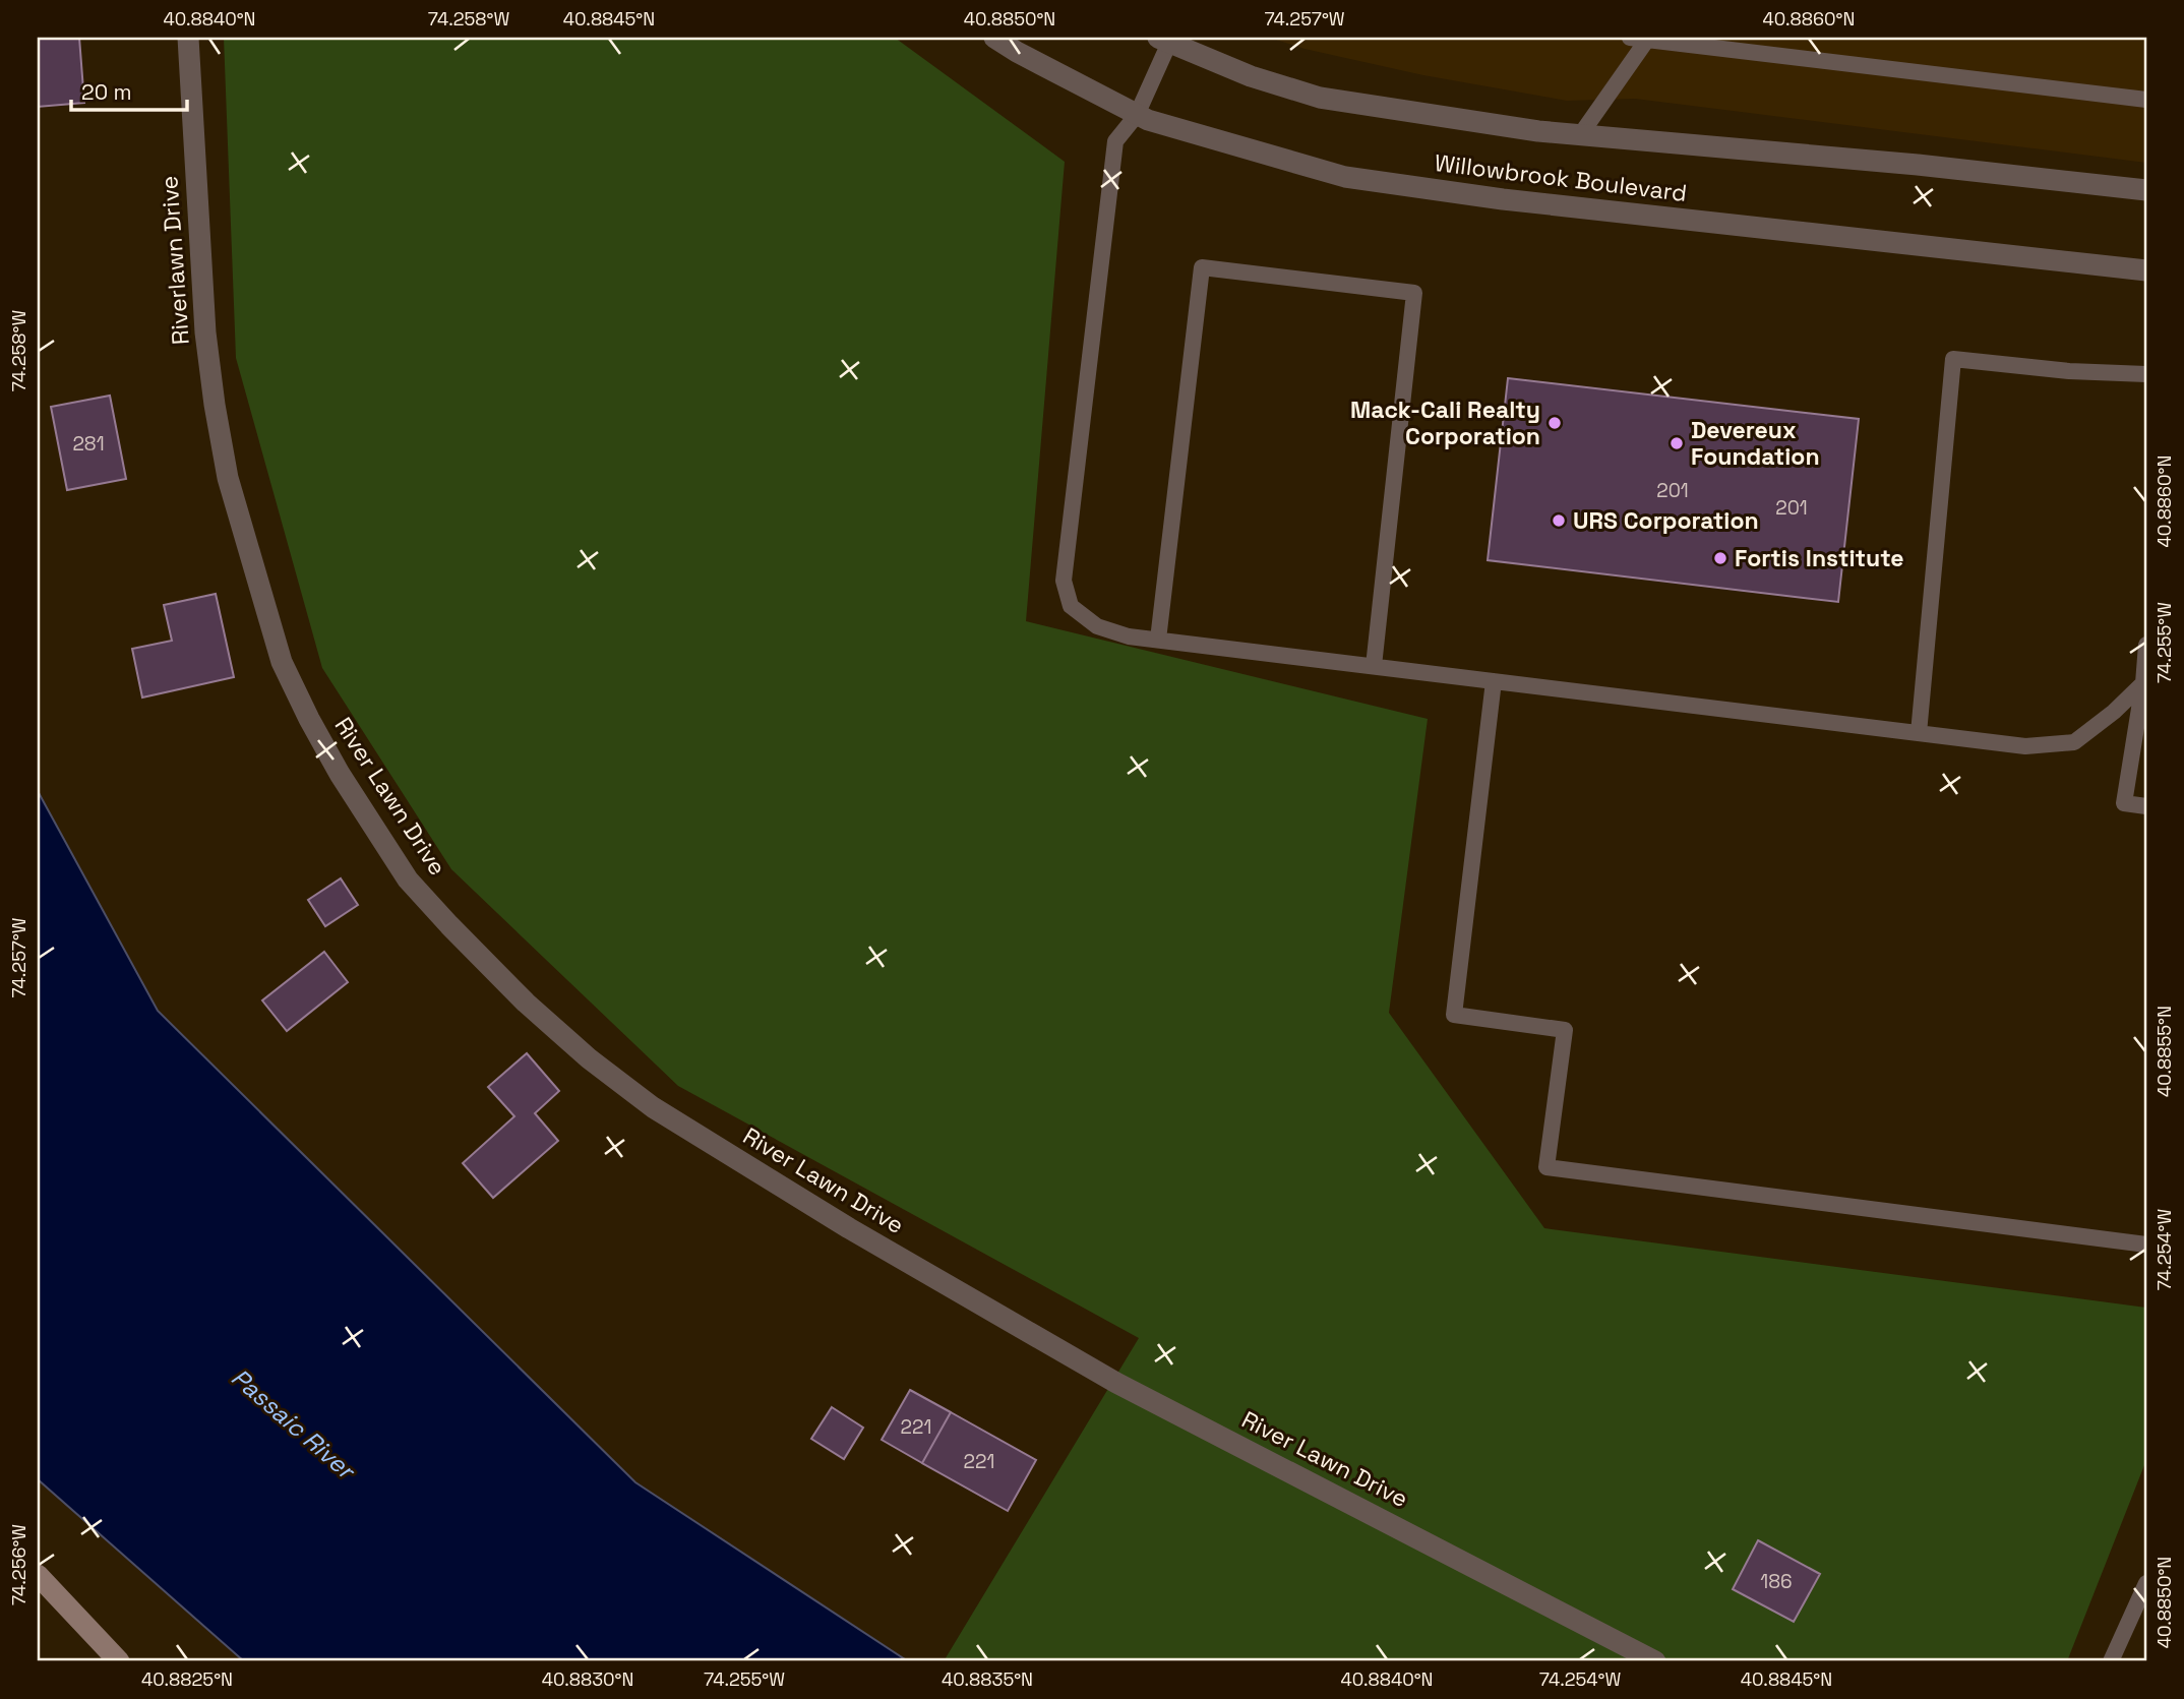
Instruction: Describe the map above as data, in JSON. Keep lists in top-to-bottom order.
{
  "streets": {
    "street": ["Willowbrook Boulevard", "Riverlawn Drive", "River Lawn Drive"]
  },
  "crossings": [
    ["Riverlawn Drive", "River Lawn Drive"]
  ],
  "water": ["Passaic River"],
  "places": [
    "Mack-Cali Realty Corporation",
    "Devereux Foundation",
    "URS Corporation",
    "Fortis Institute"
  ],
  "house_numbers": [
    "281",
    "201",
    "201",
    "221",
    "221",
    "186"
  ],
  "scale_bar": "20 m",
  "coordinates": [
    "40.8840°N",
    "74.258°W",
    "40.8845°N",
    "40.8850°N",
    "74.257°W",
    "40.8860°N",
    "74.255°W",
    "40.8855°N",
    "74.254°W",
    "74.256°W",
    "40.8825°N",
    "40.8830°N",
    "40.8835°N"
  ]
}
